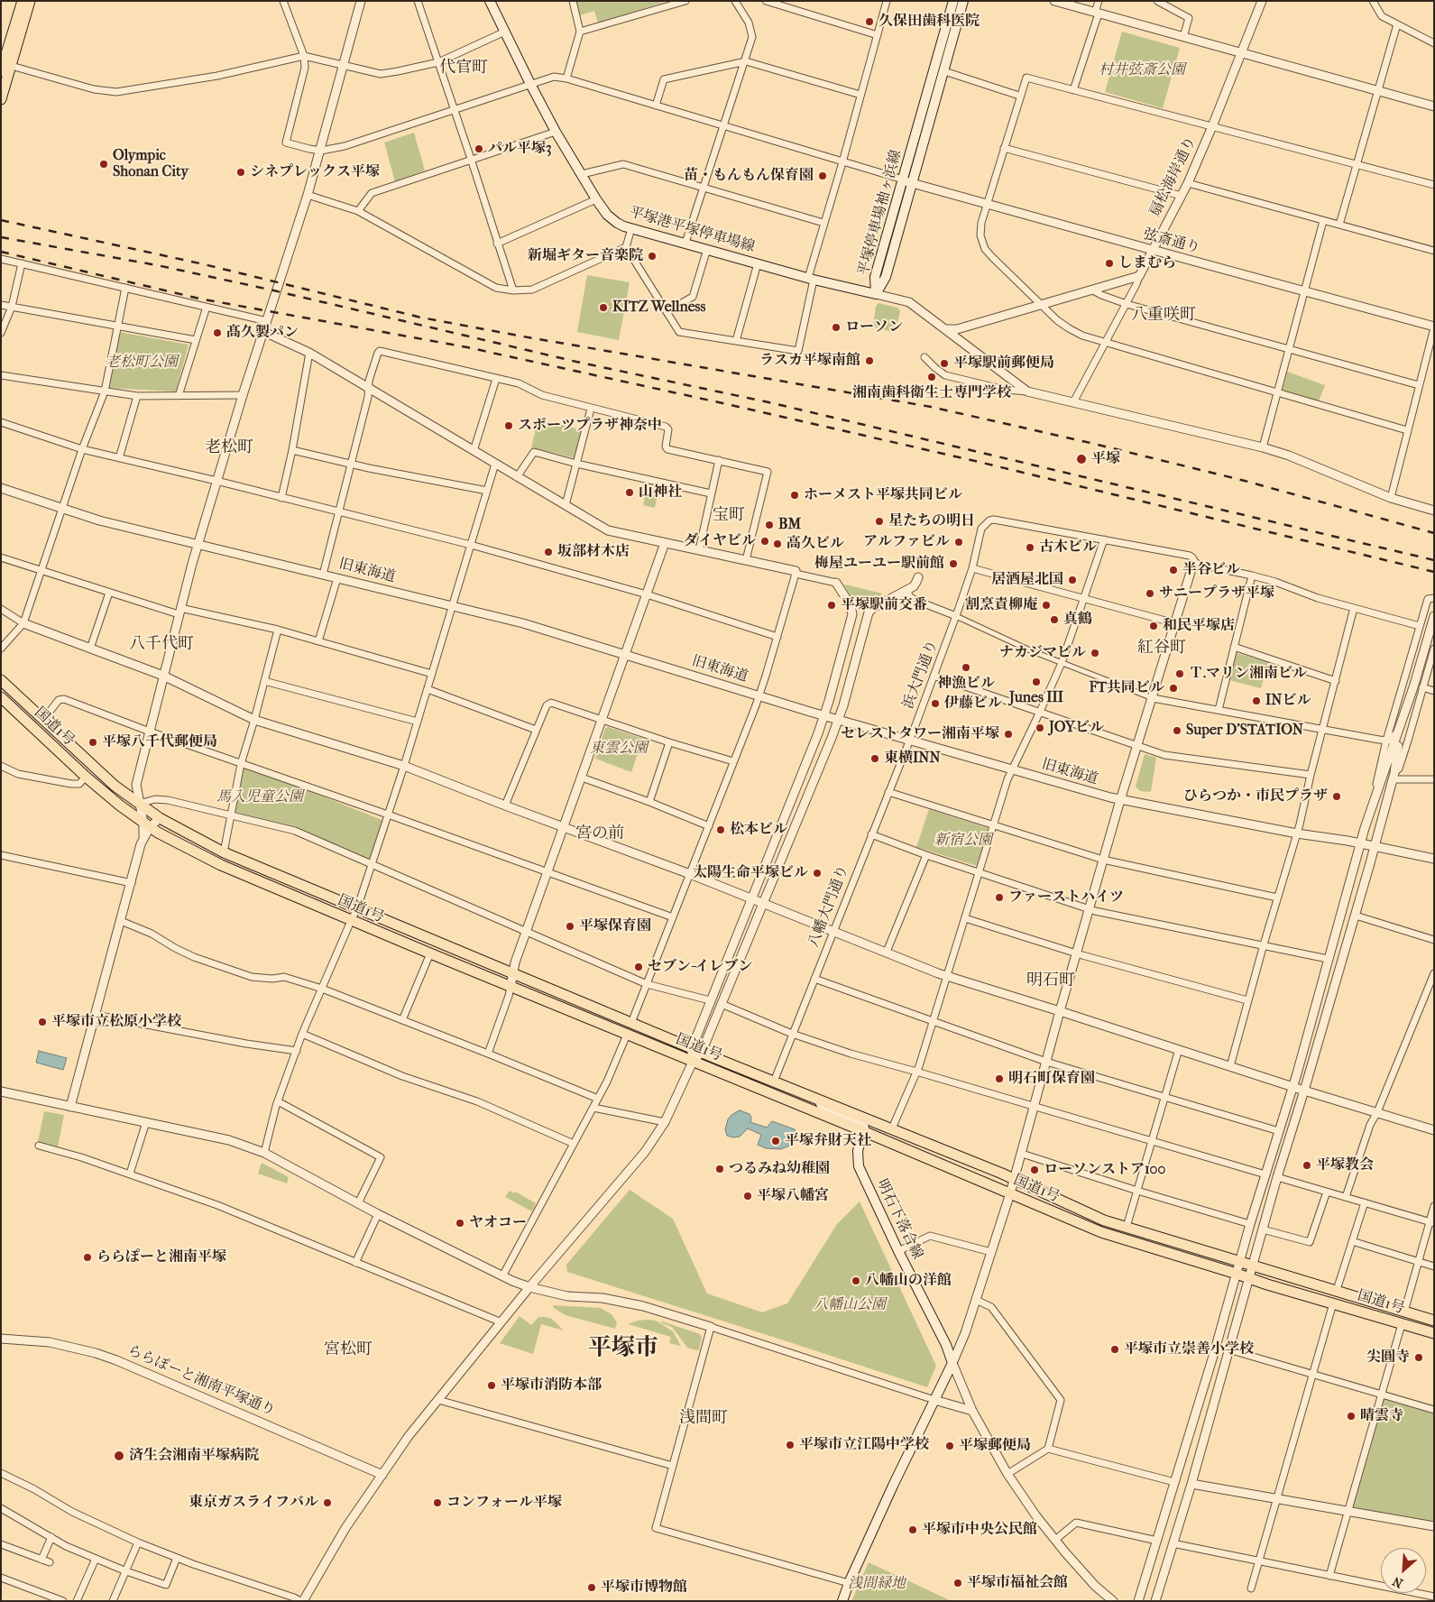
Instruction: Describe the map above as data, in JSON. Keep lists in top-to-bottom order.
{
  "streets": {
    "highway": ["国道1号"],
    "main road": ["平塚停車場袖ヶ浜線", "平塚港平塚停車場線", "明石下落合線"],
    "street": [
      "扇松海岸通り",
      "弦斎通り",
      "旧東海道",
      "浜大門通り",
      "八幡大門通り",
      "ららぽーと湘南平塚通り"
    ]
  },
  "crossings": [
    ["扇松海岸通り", "弦斎通り"],
    ["平塚停車場袖ヶ浜線", "平塚港平塚停車場線"],
    ["平塚停車場袖ヶ浜線", "弦斎通り"],
    ["旧東海道", "浜大門通り"],
    ["旧東海道", "八幡大門通り"],
    ["浜大門通り", "八幡大門通り"],
    ["国道1号", "八幡大門通り"],
    ["国道1号", "明石下落合線"]
  ],
  "districts": [
    "代官町",
    "八重咲町",
    "老松町",
    "宝町",
    "八千代町",
    "紅谷町",
    "宮の前",
    "明石町",
    "平塚市",
    "宮松町",
    "浅間町"
  ],
  "parks": [
    "村井弦斎公園",
    "老松町公園",
    "東雲公園",
    "馬入児童公園",
    "新宿公園",
    "八幡山公園",
    "浅間緑地"
  ],
  "places": [
    "久保田歯科医院",
    "パル平塚3",
    "Olympic Shonan City",
    "シネプレックス平塚",
    "苗・もんもん保育園",
    "新堀ギター音楽院",
    "しまむら",
    "KITZ Wellness",
    "ローソン",
    "髙久製パン",
    "ラスカ平塚南館",
    "平塚駅前郵便局",
    "湘南歯科衛生士専門学校",
    "スポーツプラザ神奈中",
    "平塚",
    "山神社",
    "ホーメスト平塚共同ビル",
    "星たちの明日",
    "BM",
    "ダイヤビル",
    "アルファビル",
    "高久ビル",
    "古木ビル",
    "坂部材木店",
    "梅屋ユーユー駅前館",
    "半谷ビル",
    "居酒屋北国",
    "サニープラザ平塚",
    "平塚駅前交番",
    "割烹責柳庵",
    "真鶴",
    "和民平塚店",
    "ナカジマビル",
    "神漁ビル",
    "Ｔ.マリン湘南ビル",
    "Junes III",
    "FT共同ビル",
    "INビル",
    "伊藤ビル",
    "JOYビル",
    "Super D'STATION",
    "セレストタワー湘南平塚",
    "平塚八千代郵便局",
    "東横INN",
    "ひらつか・市民プラザ",
    "松本ビル",
    "太陽生命平塚ビル",
    "ファーストハイツ",
    "平塚保育園",
    "セブン-イレブン",
    "平塚市立松原小学校",
    "明石町保育園",
    "平塚弁財天社",
    "平塚教会",
    "つるみね幼稚園",
    "ローソンストア100",
    "平塚八幡宮",
    "ヤオコー",
    "ららぽーと湘南平塚",
    "八幡山の洋館",
    "平塚市立崇善小学校",
    "尖圓寺",
    "平塚市消防本部",
    "晴雲寺",
    "平塚市立江陽中学校",
    "平塚郵便局",
    "済生会湘南平塚病院",
    "東京ガスライフバル",
    "コンフォール平塚",
    "平塚市中央公民館",
    "平塚市福祉会館",
    "平塚市博物館"
  ],
  "north": "bottom left"
}
